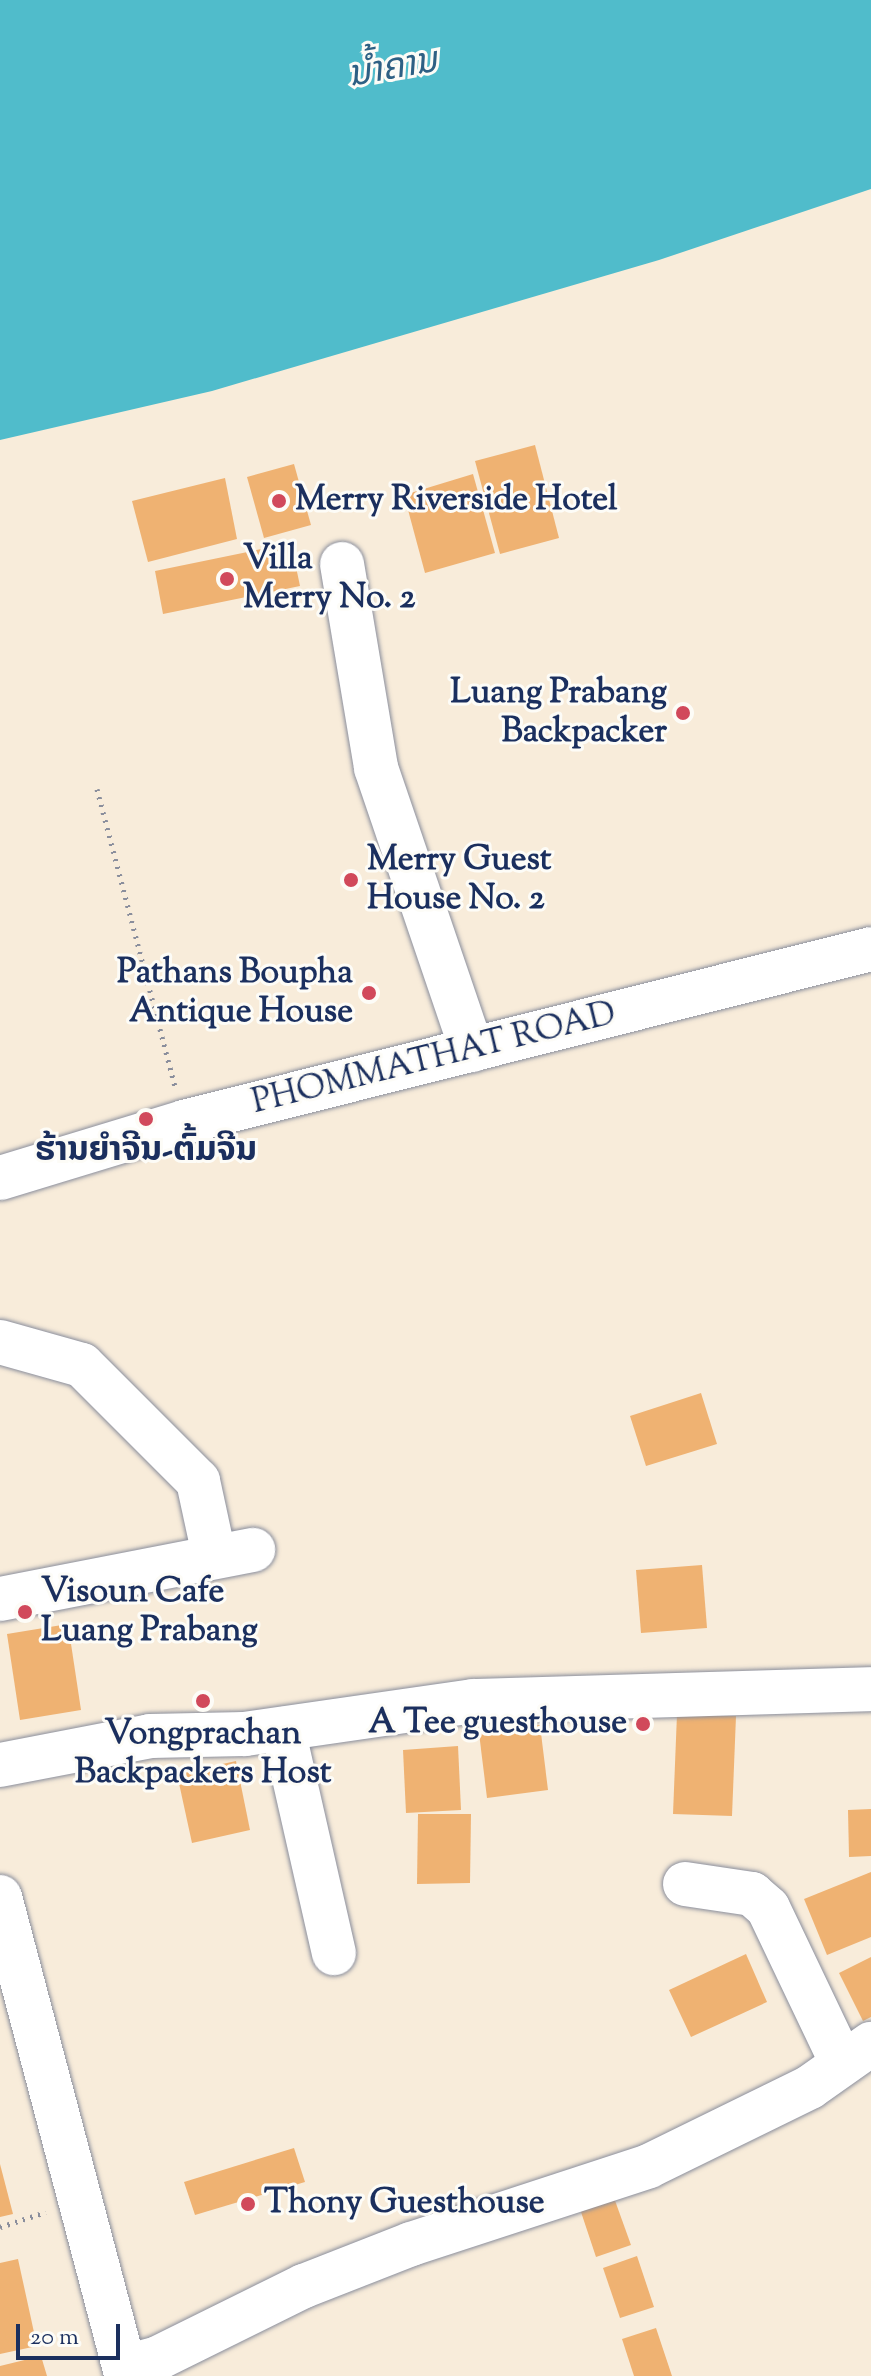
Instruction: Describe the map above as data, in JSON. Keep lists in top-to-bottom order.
{
  "streets": {
    "street": ["PHOMMATHAT ROAD"]
  },
  "water": ["ນ້ຳຄານ"],
  "places": [
    "Merry Riverside Hotel",
    "Villa Merry No. 2",
    "Luang Prabang Backpacker",
    "Merry Guest House No. 2",
    "Pathans Boupha Antique House",
    "ຮ້ານຍຳຈີນ-ຕົ້ມຈີນ",
    "Visoun Cafe Luang Prabang",
    "Vongprachan Backpackers Host",
    "A Tee guesthouse",
    "Thony Guesthouse"
  ],
  "scale_bar": "20 m"
}
